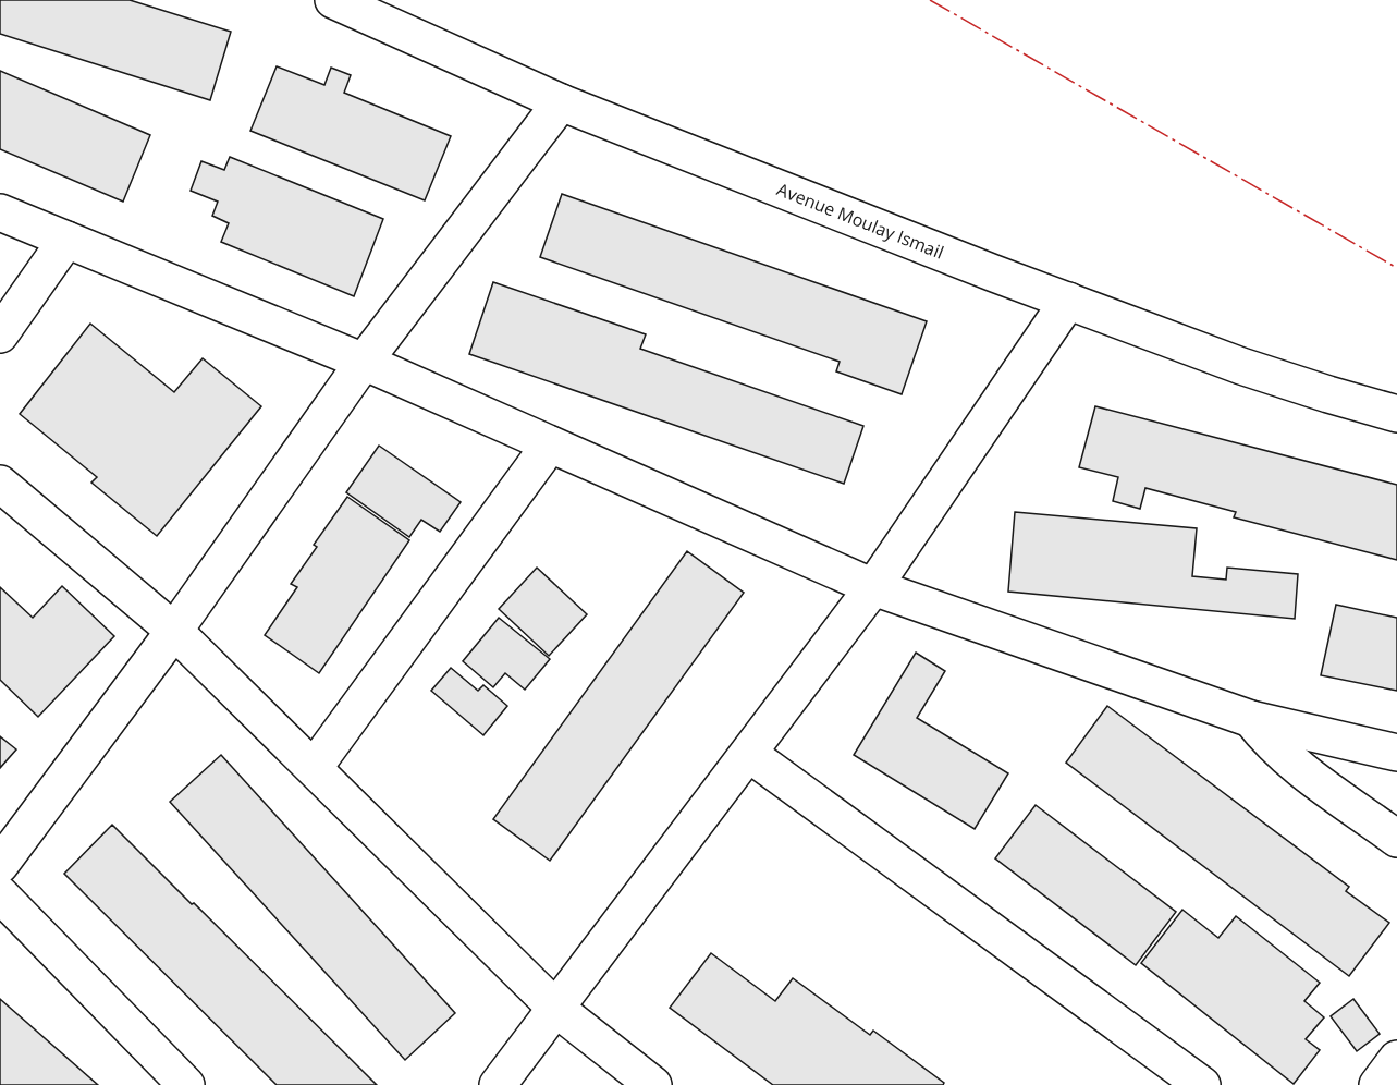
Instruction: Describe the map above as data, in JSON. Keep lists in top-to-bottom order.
{
  "streets": {
    "street": ["Avenue Moulay Ismail"]
  }
}
